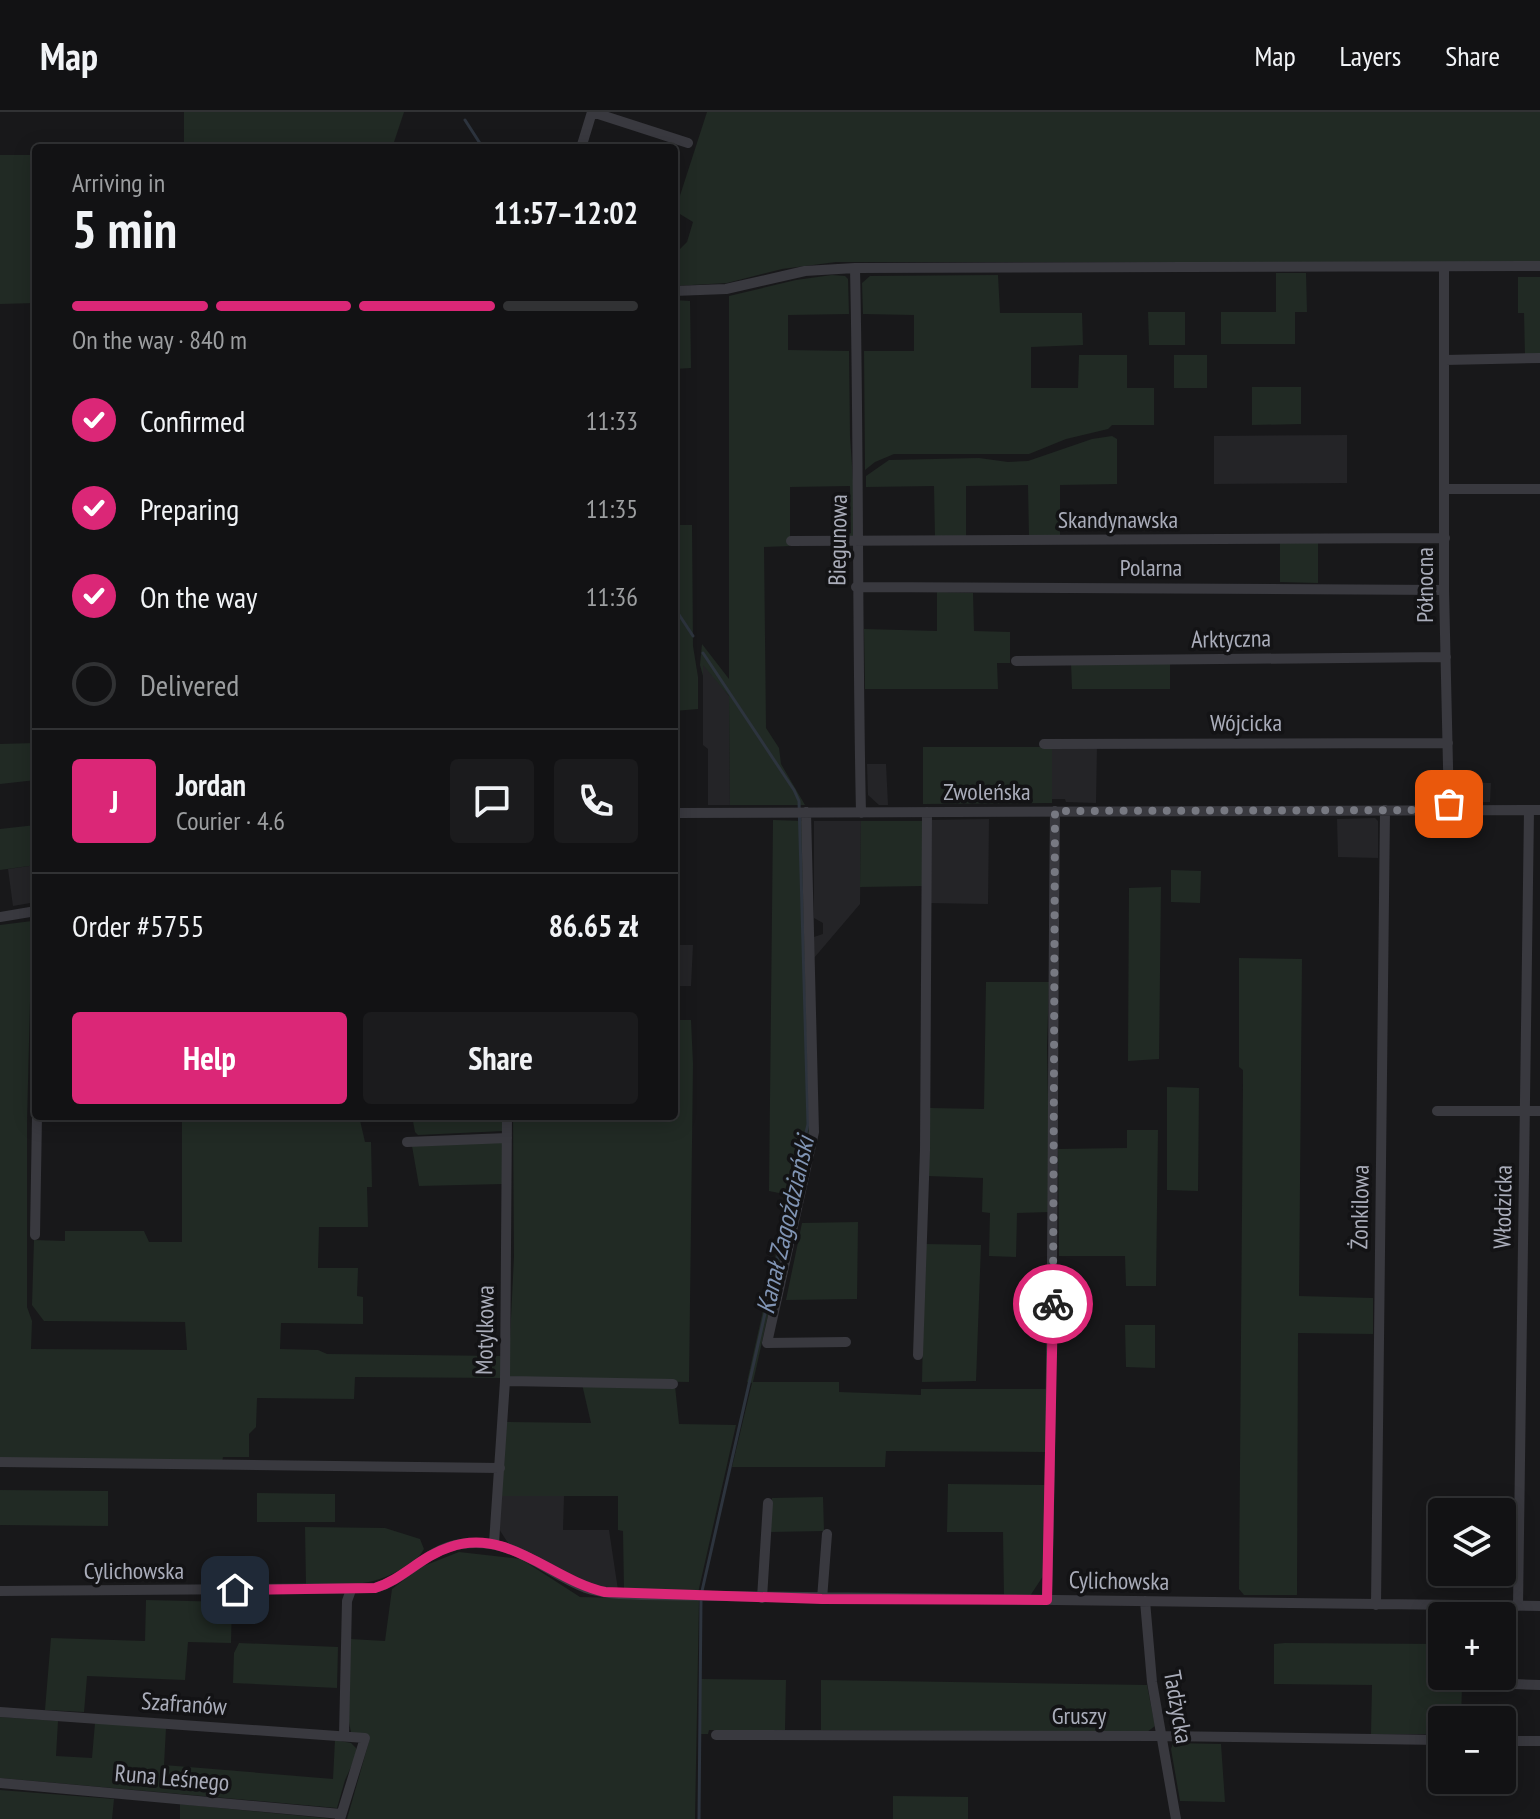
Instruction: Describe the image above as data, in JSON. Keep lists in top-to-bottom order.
{
  "streets": {
    "street": [
      "Skandynawska",
      "Biegunowa",
      "Polarna",
      "Północna",
      "Arktyczna",
      "Wójcicka",
      "Zwoleńska",
      "Żonkilowa",
      "Włodzicka",
      "Motylkowa",
      "Cylichowska",
      "Szafranów",
      "Tadżycka",
      "Gruszy",
      "Runa Leśnego"
    ]
  },
  "crossings": [
    ["Skandynawska", "Biegunowa"],
    ["Skandynawska", "Północna"],
    ["Biegunowa", "Polarna"],
    ["Biegunowa", "Zwoleńska"],
    ["Polarna", "Północna"],
    ["Północna", "Arktyczna"],
    ["Północna", "Wójcicka"],
    ["Północna", "Zwoleńska"],
    ["Zwoleńska", "Żonkilowa"],
    ["Zwoleńska", "Włodzicka"],
    ["Żonkilowa", "Cylichowska"],
    ["Włodzicka", "Cylichowska"],
    ["Motylkowa", "Cylichowska"],
    ["Cylichowska", "Tadżycka"],
    ["Szafranów", "Runa Leśnego"],
    ["Tadżycka", "Gruszy"]
  ],
  "water": ["Kanał Zagoździański"],
  "page": {
    "header": "Map",
    "nav": ["Map", "Layers", "Share"],
    "heading": ["5 min", "Arriving in", "11:57–12:02"],
    "panel": [
      "Jordan",
      "Courier · 4.6",
      "Order #5755",
      "86.65 zł"
    ],
    "bar": "On the way · 840 m",
    "list": [
      ["Confirmed", "11:33"],
      ["Preparing", "11:35"],
      ["On the way", "11:36"],
      "Delivered"
    ],
    "round": "J",
    "buttons": ["Help", "Share"],
    "map_buttons": ["+", "−"]
  }
}
